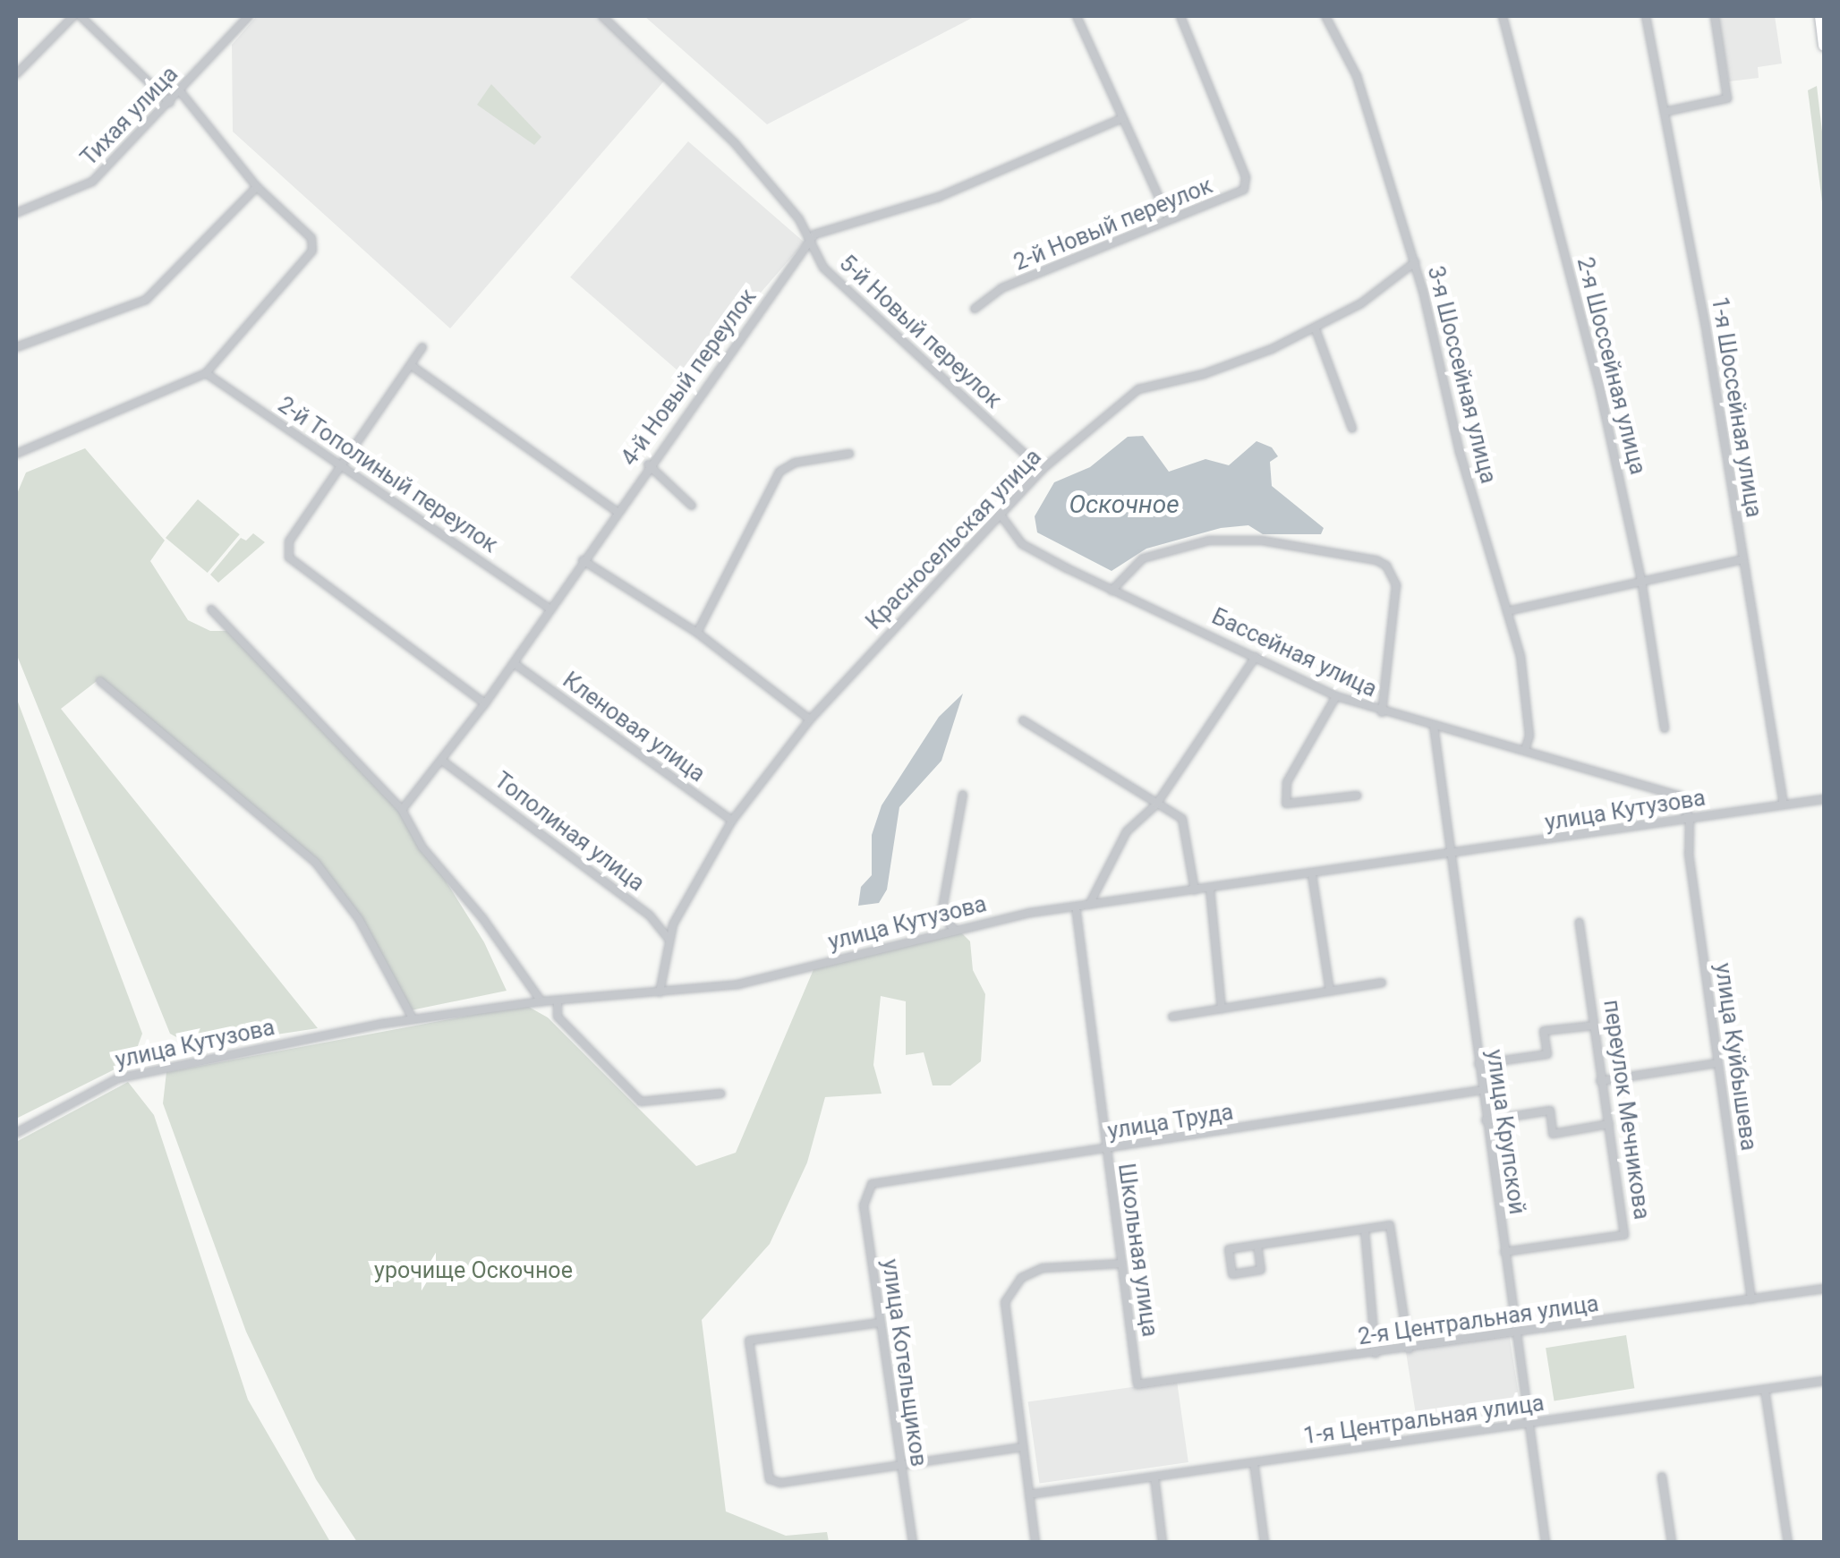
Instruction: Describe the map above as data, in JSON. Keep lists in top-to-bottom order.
{
  "streets": {
    "street": [
      "Тихая улица",
      "2-й Новый переулок",
      "5-й Новый переулок",
      "2-я Шоссейная улица",
      "3-я Шоссейная улица",
      "4-й Новый переулок",
      "1-я Шоссейная улица",
      "2-й Тополиный переулок",
      "Красносельская улица",
      "Бассейная улица",
      "Кленовая улица",
      "улица Кутузова",
      "Тополиная улица",
      "улица Куйбышева",
      "переулок Мечникова",
      "улица Труда",
      "улица Крупской",
      "Школьная улица",
      "2-я Центральная улица",
      "улица Котельщиков",
      "1-я Центральная улица"
    ]
  },
  "crossings": [
    ["5-й Новый переулок", "4-й Новый переулок"],
    ["5-й Новый переулок", "Красносельская улица"],
    ["3-я Шоссейная улица", "Красносельская улица"],
    ["3-я Шоссейная улица", "Бассейная улица"],
    ["4-й Новый переулок", "2-й Тополиный переулок"],
    ["4-й Новый переулок", "Кленовая улица"],
    ["4-й Новый переулок", "Тополиная улица"],
    ["1-я Шоссейная улица", "улица Кутузова"],
    ["Красносельская улица", "Бассейная улица"],
    ["Красносельская улица", "Кленовая улица"],
    ["Красносельская улица", "улица Кутузова"],
    ["Красносельская улица", "Тополиная улица"],
    ["Бассейная улица", "улица Кутузова"],
    ["Бассейная улица", "улица Куйбышева"],
    ["Бассейная улица", "улица Крупской"],
    ["улица Кутузова", "улица Куйбышева"],
    ["улица Кутузова", "улица Крупской"],
    ["улица Кутузова", "Школьная улица"],
    ["улица Куйбышева", "2-я Центральная улица"],
    ["переулок Мечникова", "улица Крупской"],
    ["улица Труда", "улица Крупской"],
    ["улица Труда", "Школьная улица"],
    ["улица Труда", "улица Котельщиков"],
    ["улица Крупской", "2-я Центральная улица"],
    ["улица Крупской", "1-я Центральная улица"],
    ["Школьная улица", "2-я Центральная улица"]
  ],
  "water": ["Оскочное"],
  "parks": ["урочище Оскочное"]
}
